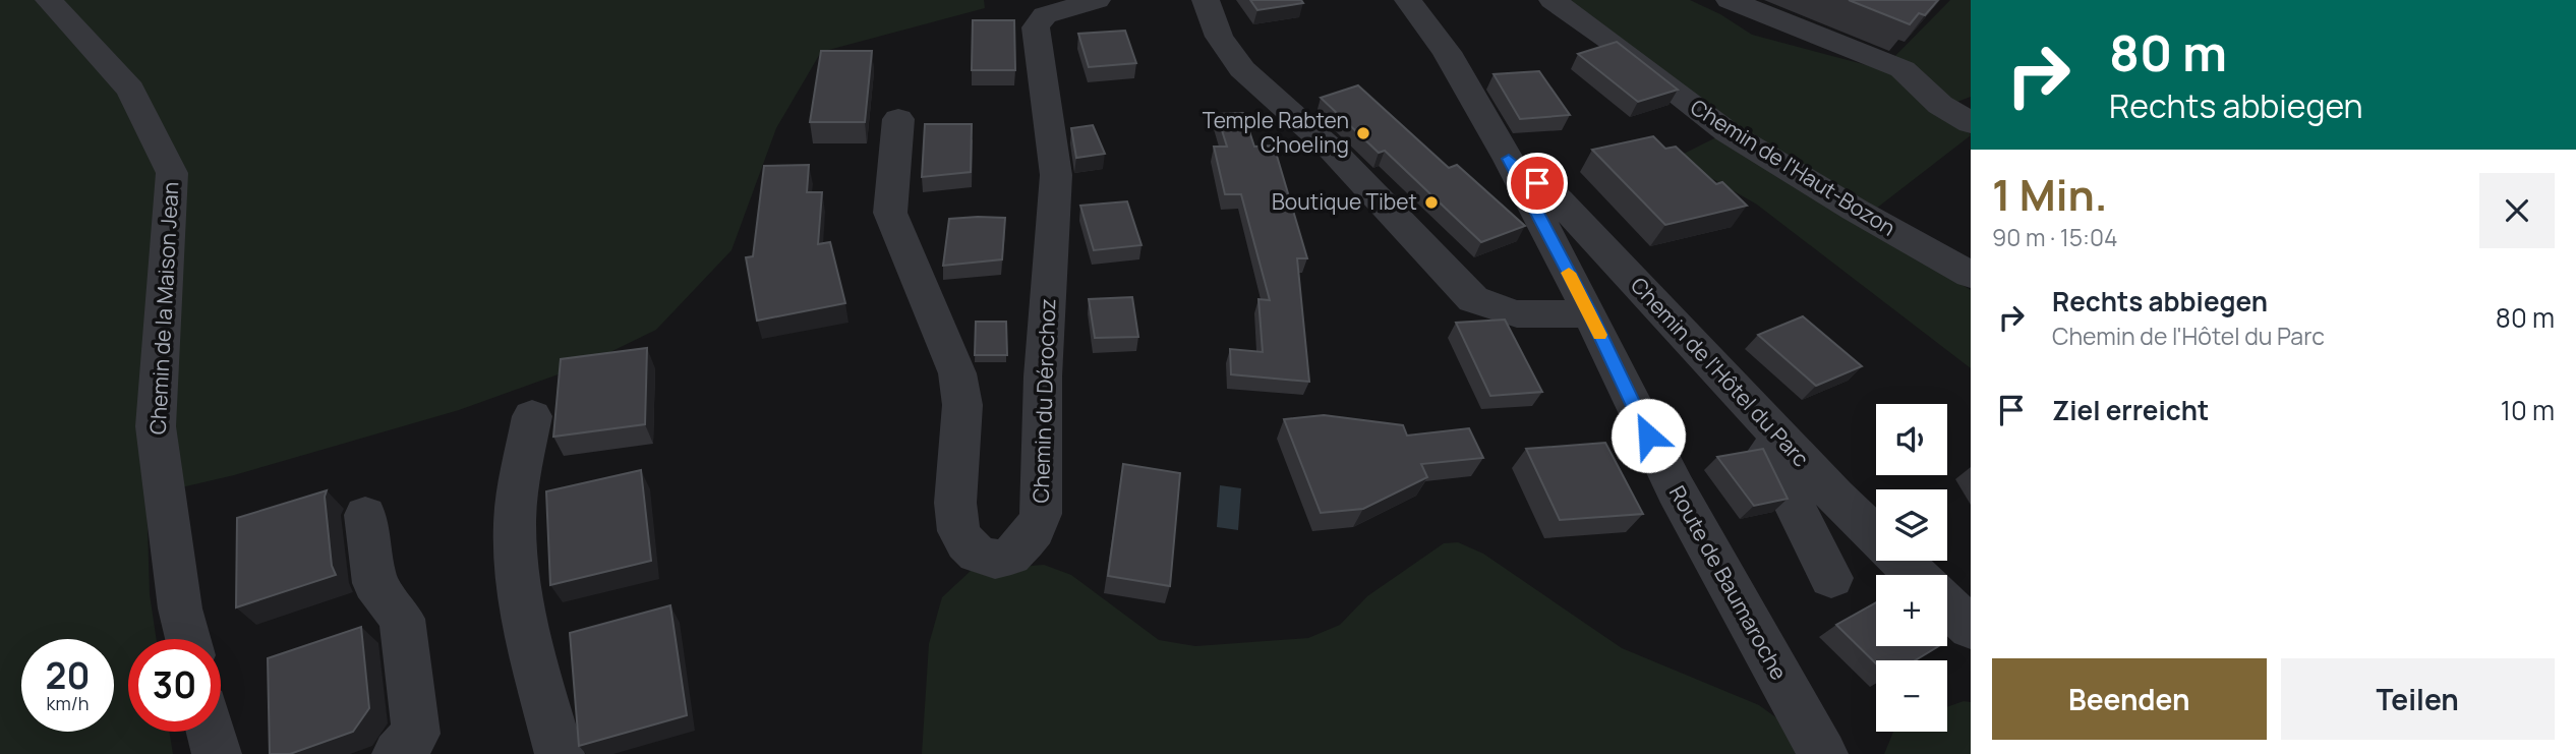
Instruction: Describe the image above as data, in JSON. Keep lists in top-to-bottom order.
{
  "streets": {
    "street": [
      "Chemin de l'Haut-Bozon",
      "Chemin de la Maison Jean",
      "Chemin de l'Hôtel du Parc",
      "Chemin du Dérochoz",
      "Route de Baumaroche"
    ]
  },
  "crossings": [
    ["Chemin de l'Hôtel du Parc", "Route de Baumaroche"]
  ],
  "places": ["Temple Rabten Choeling", "Boutique Tibet"],
  "page": {
    "turn": ["80 m", "Rechts abbiegen"],
    "heading": ["1 Min.", "90 m · 15:04"],
    "list": [
      {
        "name": "Rechts abbiegen",
        "note": "Chemin de l'Hôtel du Parc",
        "value": "80 m"
      },
      {
        "name": "Ziel erreicht",
        "value": "10 m"
      }
    ],
    "map_buttons": ["+", "−"],
    "speed": "20 km/h",
    "limit": "30",
    "buttons": ["Beenden", "Teilen"]
  }
}
